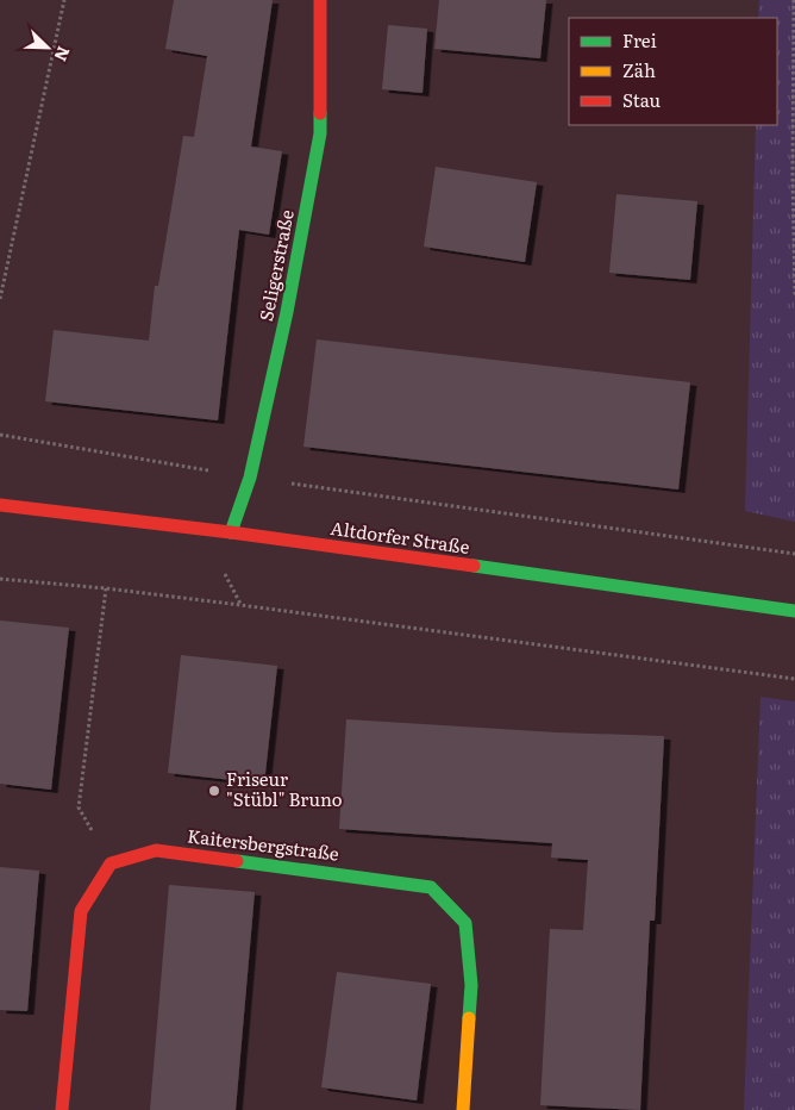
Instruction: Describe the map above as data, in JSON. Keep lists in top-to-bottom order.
{
  "streets": {
    "street": ["Seligerstraße", "Altdorfer Straße", "Kaitersbergstraße"]
  },
  "crossings": [
    ["Seligerstraße", "Altdorfer Straße"]
  ],
  "places": ["Friseur \"Stübl\" Bruno"],
  "legend": ["Frei", "Zäh", "Stau"],
  "north": "bottom right"
}
